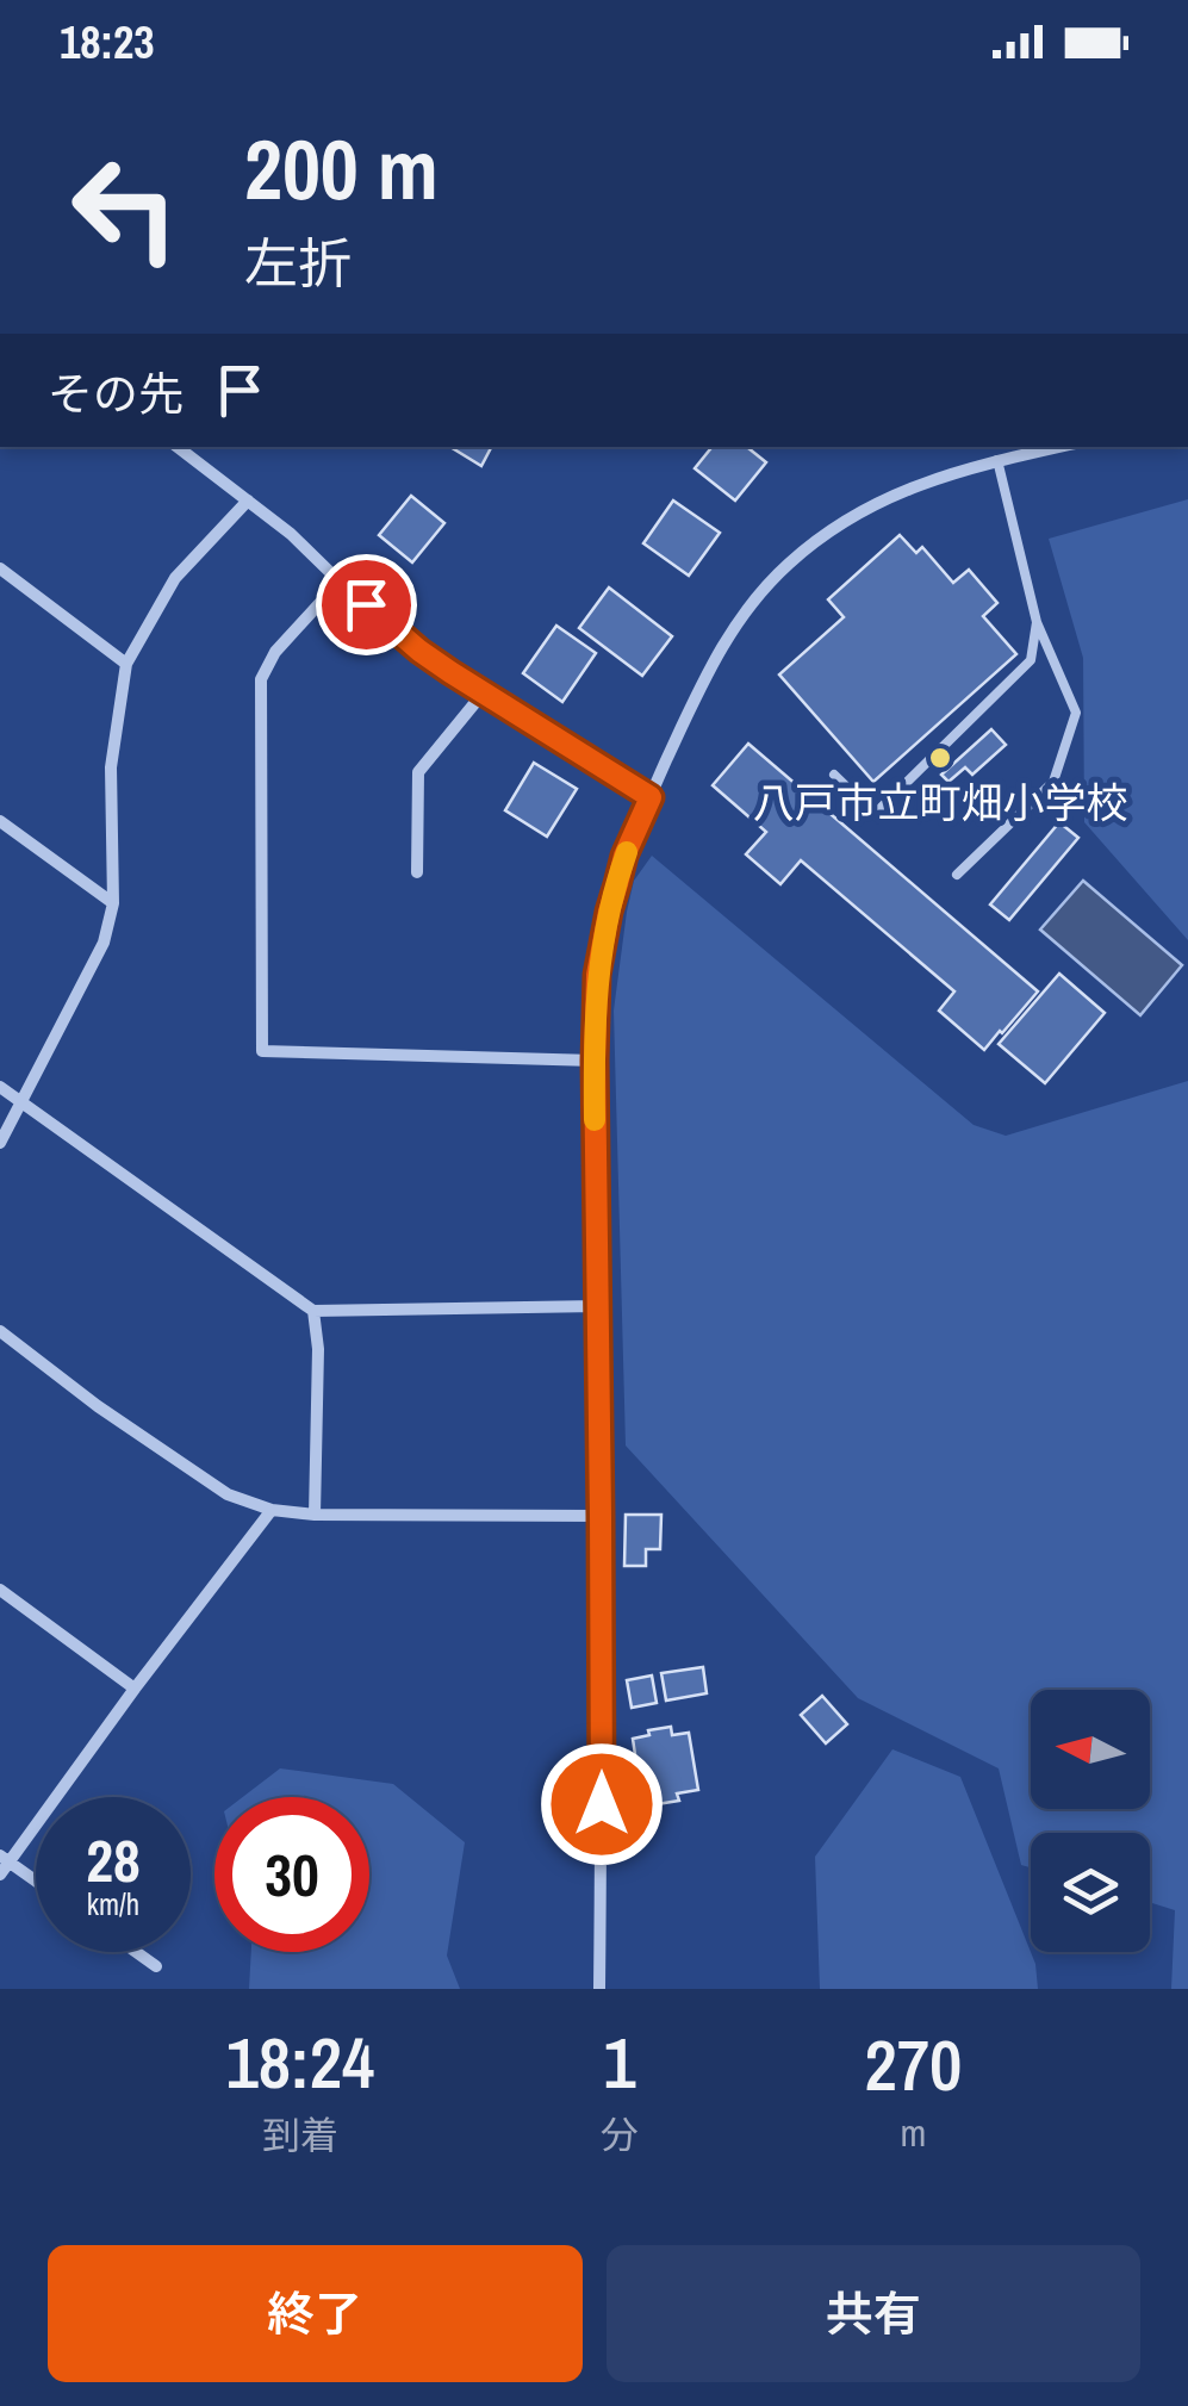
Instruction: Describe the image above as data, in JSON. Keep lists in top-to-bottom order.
{
  "places": ["八戸市立町畑小学校"],
  "north": "left",
  "page": {
    "status": "18:23",
    "turn": ["200 m", "左折"],
    "then": "その先",
    "speed": "28 km/h",
    "limit": "30",
    "eta": [
      "18:24",
      "到着",
      "1",
      "分",
      "270",
      "m"
    ],
    "buttons": ["終了", "共有"]
  }
}
